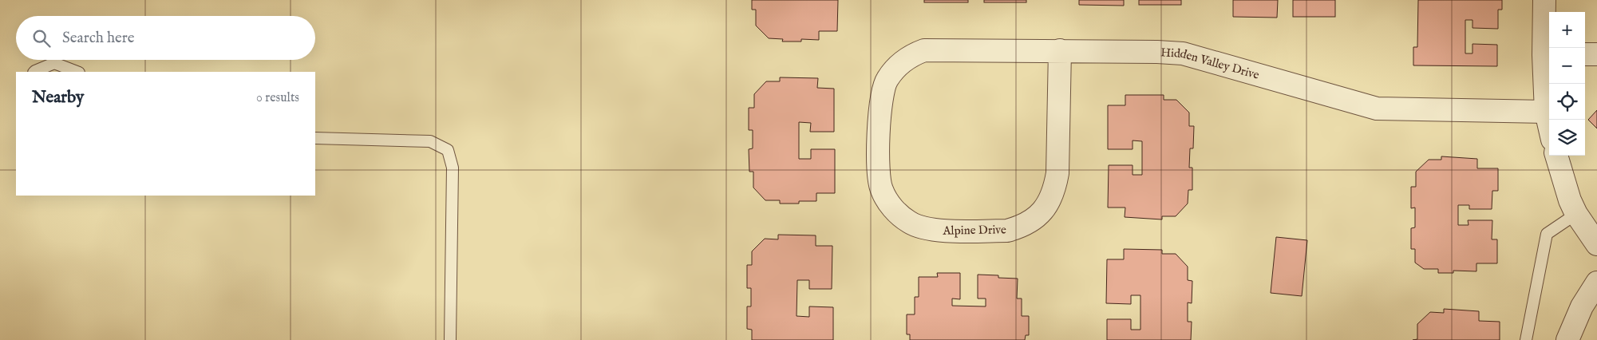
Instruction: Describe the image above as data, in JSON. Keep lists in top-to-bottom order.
{
  "streets": {
    "street": ["Hidden Valley Drive", "Alpine Drive"]
  },
  "crossings": [
    ["Hidden Valley Drive", "Alpine Drive"]
  ],
  "page": {
    "map_buttons": ["+", "−"],
    "search": "Search here",
    "heading": ["Nearby", "0 results"]
  }
}
